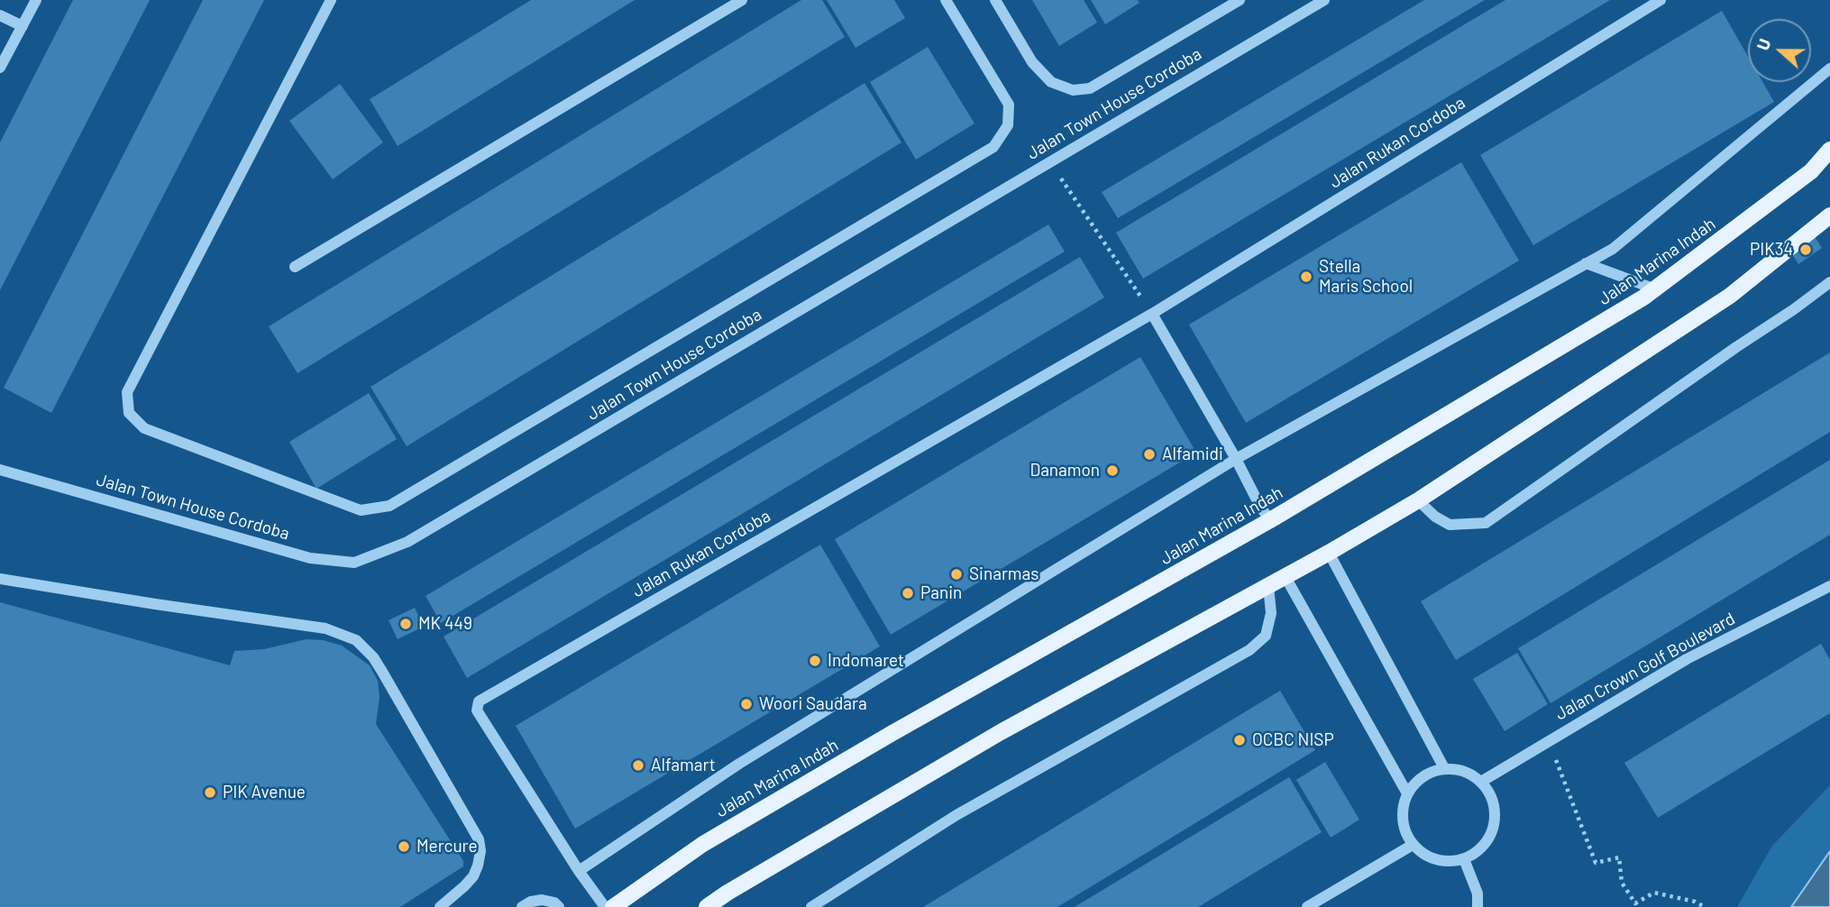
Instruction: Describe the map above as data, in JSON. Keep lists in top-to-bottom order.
{
  "streets": {
    "main road": ["Jalan Marina Indah"],
    "street": ["Jalan Town House Cordoba", "Jalan Rukan Cordoba", "Jalan Crown Golf Boulevard"]
  },
  "places": [
    "PIK34",
    "Stella Maris School",
    "Alfamidi",
    "Danamon",
    "Sinarmas",
    "Panin",
    "MK 449",
    "Indomaret",
    "Woori Saudara",
    "OCBC NISP",
    "Alfamart",
    "PIK Avenue",
    "Mercure"
  ],
  "north": "left"
}
